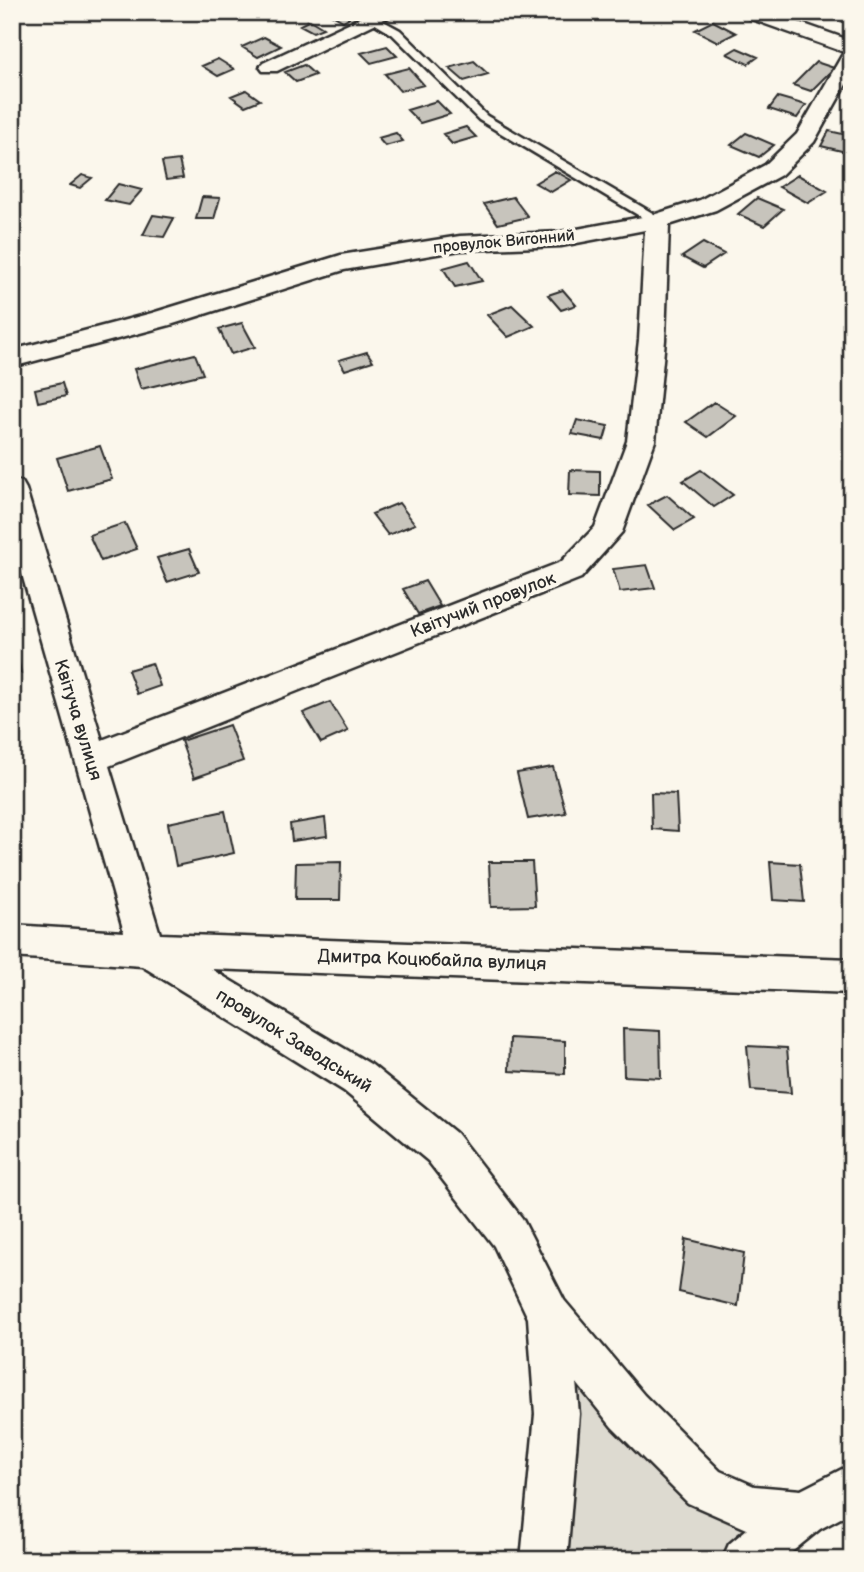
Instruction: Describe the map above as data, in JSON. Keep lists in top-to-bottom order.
{
  "streets": {
    "street": [
      "провулок Вигонний",
      "Квітучий провулок",
      "Квітуча вулиця",
      "Дмитра Коцюбайла вулиця",
      "провулок Заводський"
    ]
  },
  "crossings": [
    ["провулок Вигонний", "Квітучий провулок"],
    ["Квітучий провулок", "Квітуча вулиця"],
    ["Квітуча вулиця", "Дмитра Коцюбайла вулиця"],
    ["Квітуча вулиця", "провулок Заводський"],
    ["Дмитра Коцюбайла вулиця", "провулок Заводський"]
  ]
}
